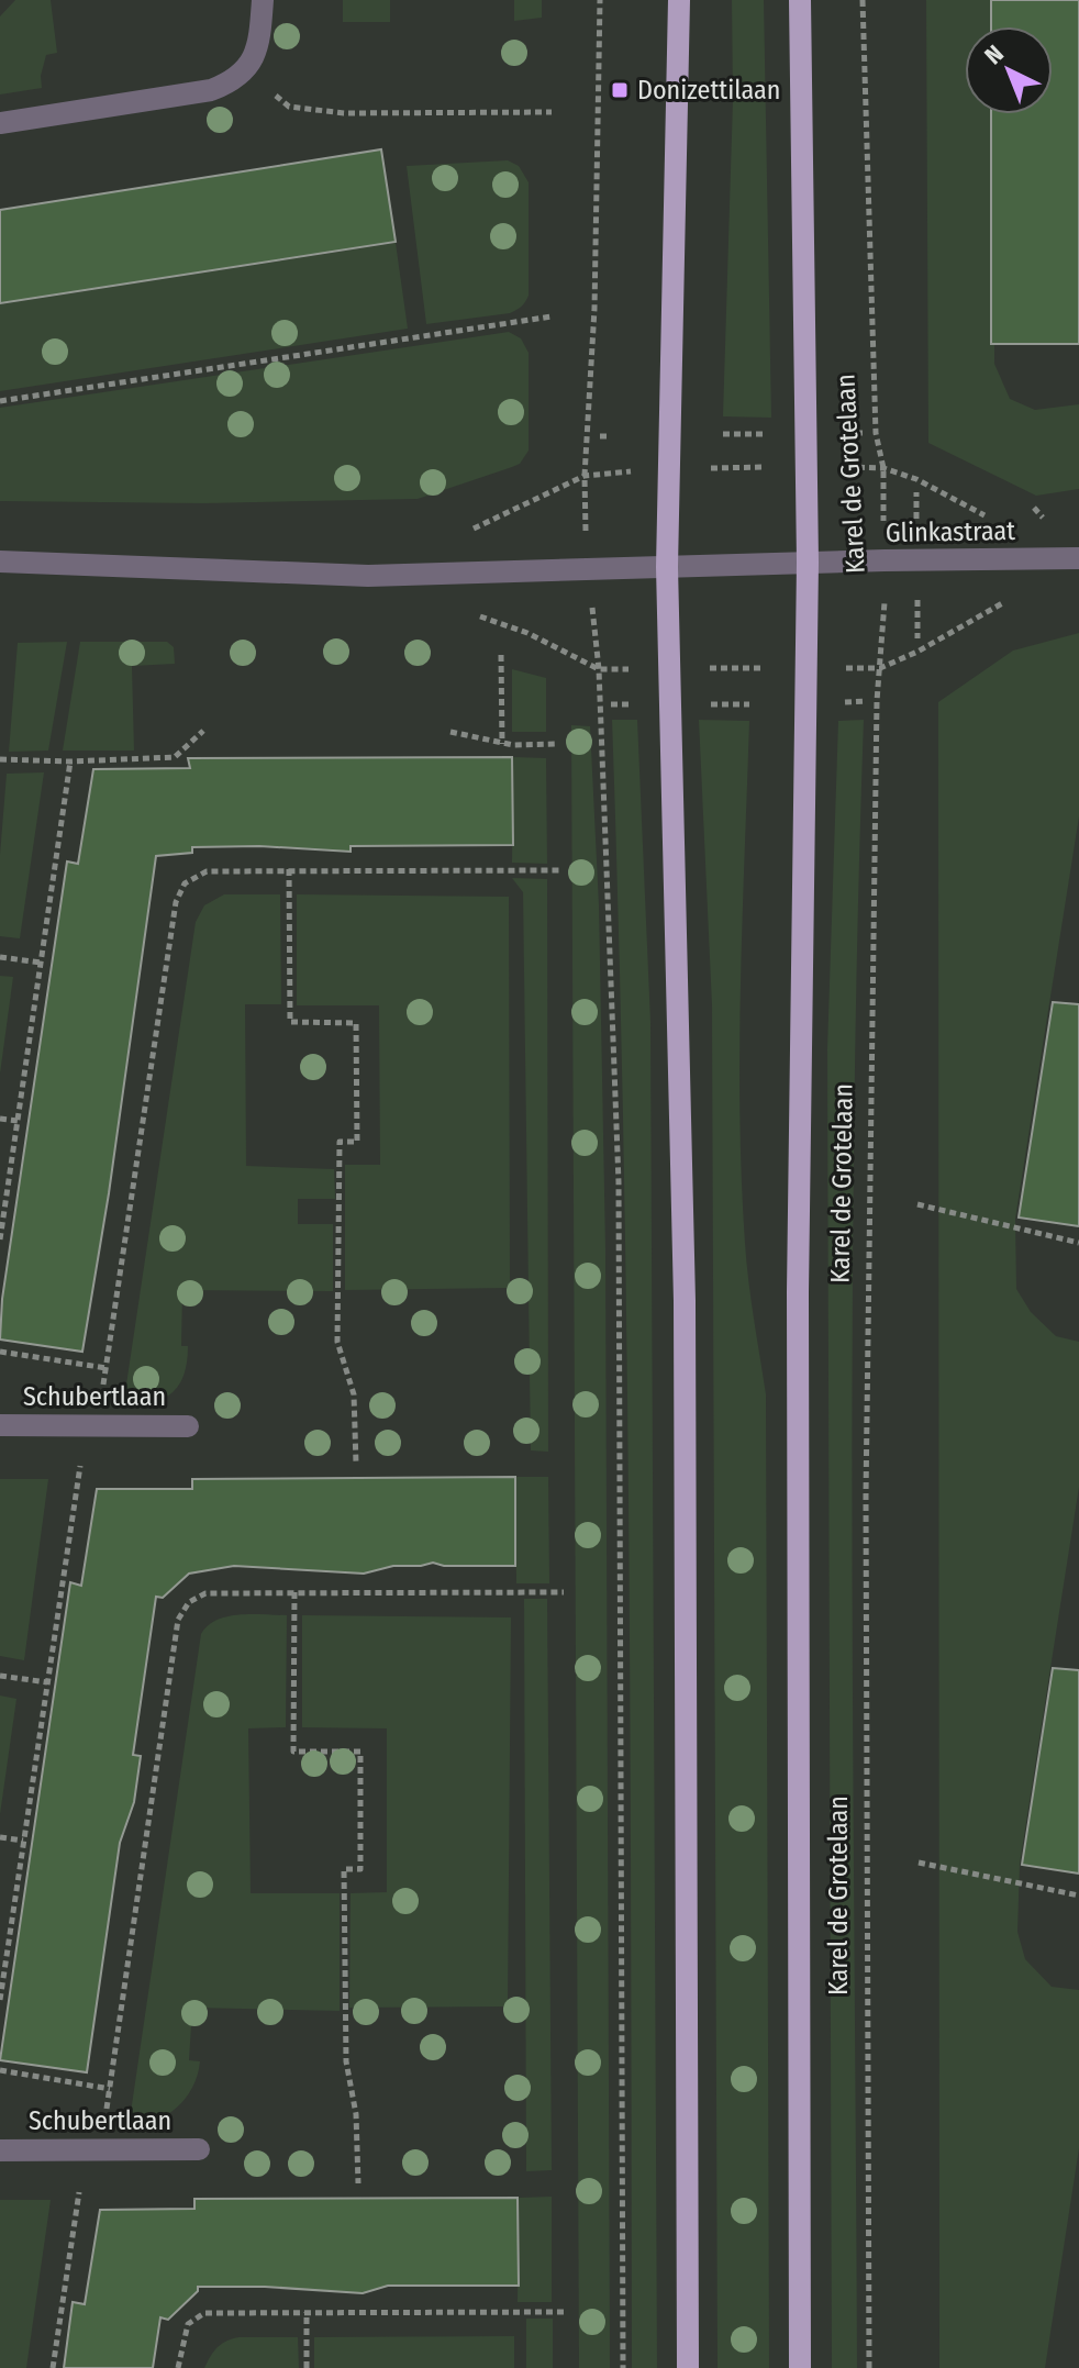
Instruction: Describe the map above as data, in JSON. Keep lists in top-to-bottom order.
{
  "streets": {
    "main road": ["Karel de Grotelaan"],
    "street": ["Glinkastraat", "Schubertlaan"]
  },
  "crossings": [
    ["Karel de Grotelaan", "Glinkastraat"]
  ],
  "places": {
    "transit": ["Donizettilaan"]
  },
  "north": "top left"
}
